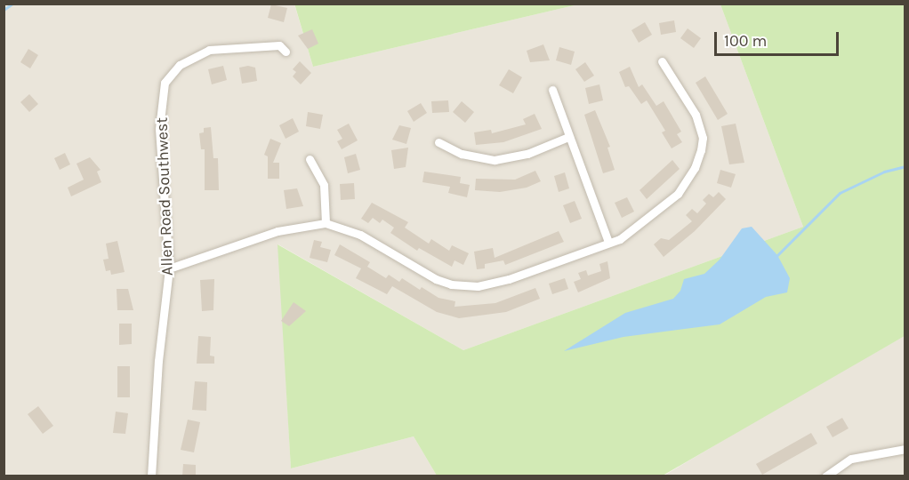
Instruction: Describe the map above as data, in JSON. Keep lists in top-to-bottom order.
{
  "streets": {
    "street": ["Allen Road Southwest"]
  },
  "scale_bar": "100 m"
}
